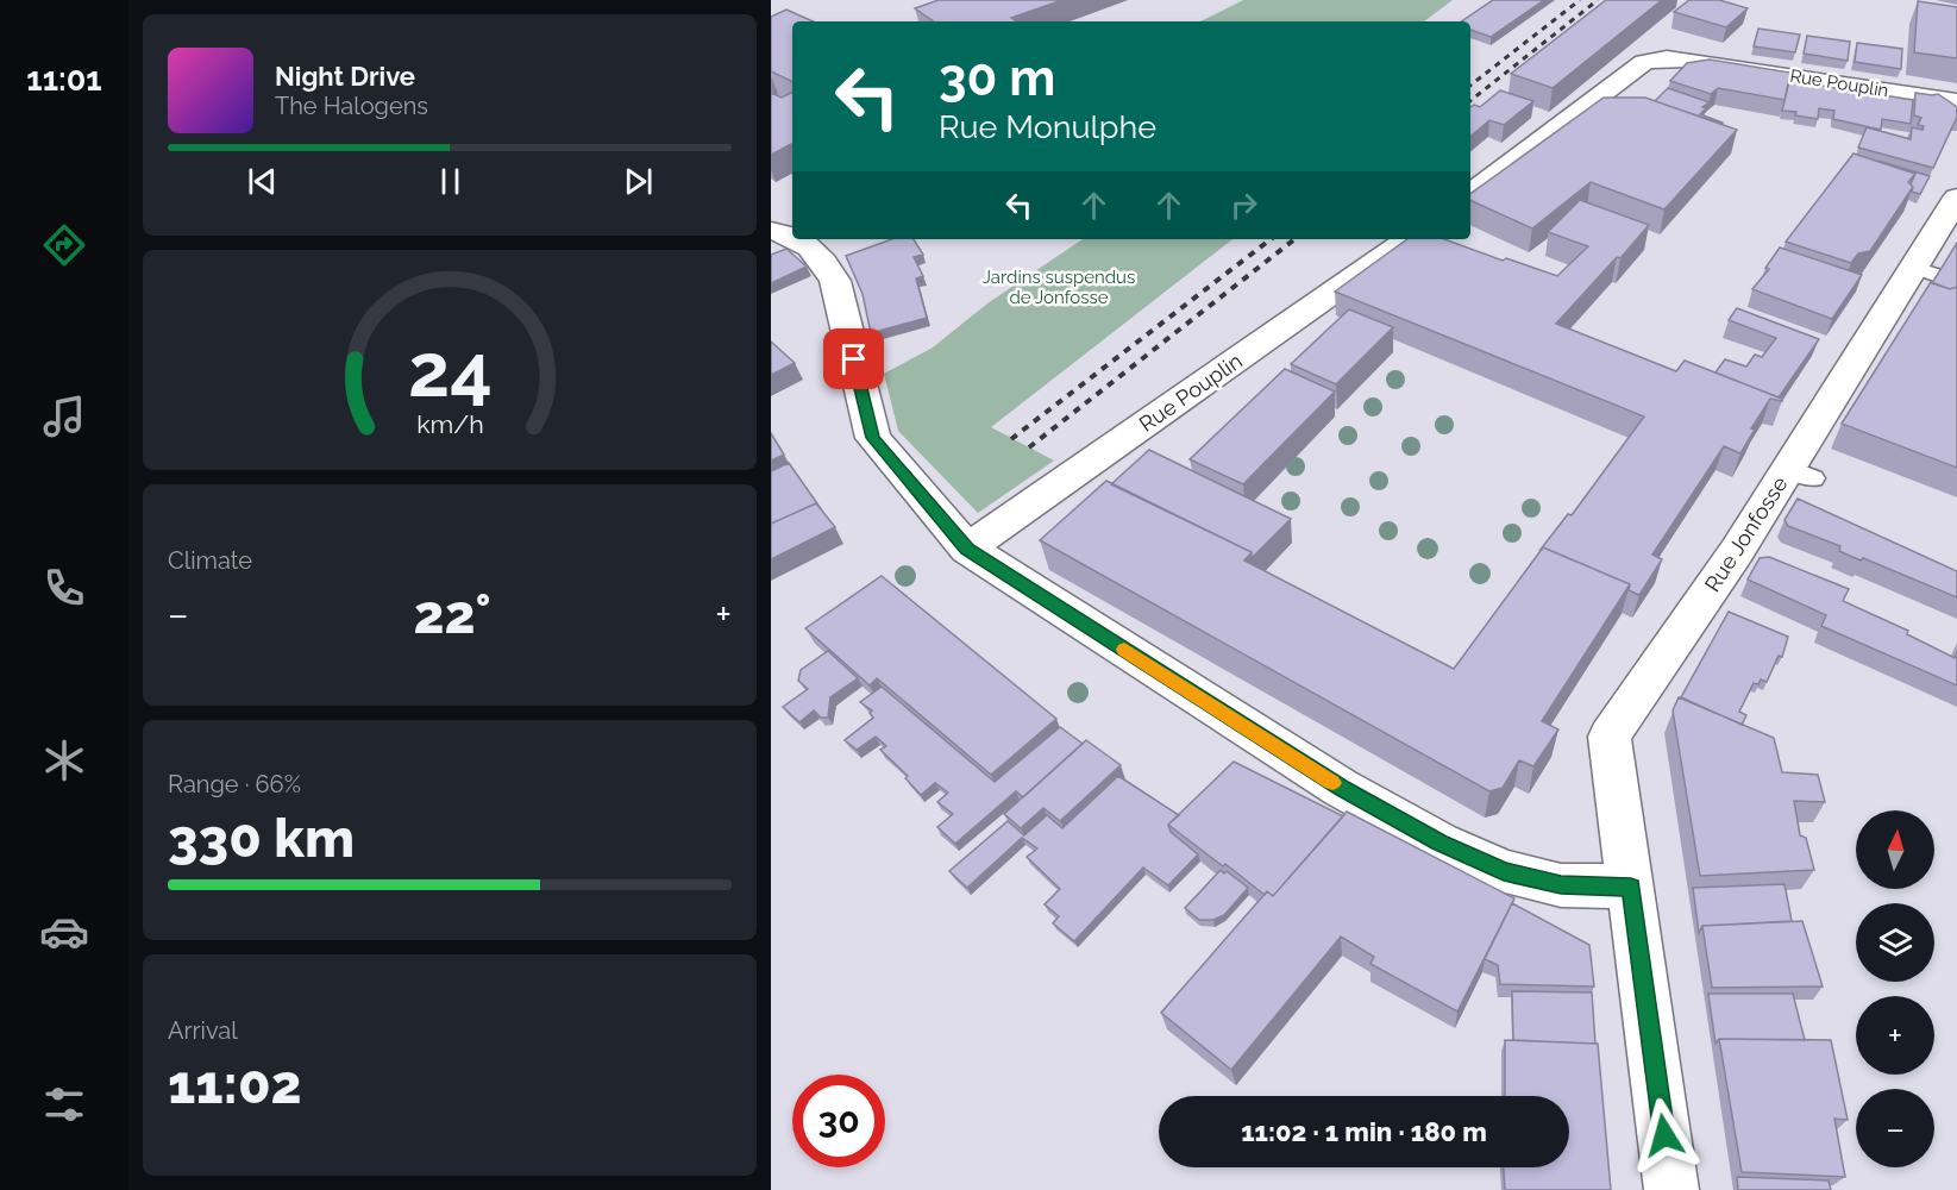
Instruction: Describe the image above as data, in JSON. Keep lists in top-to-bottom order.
{
  "streets": {
    "street": ["Rue Pouplin", "Rue Jonfosse"]
  },
  "parks": ["Jardins suspendus de Jonfosse"],
  "north": "top",
  "page": {
    "tabs": "11:01",
    "turn": ["30 m", "Rue Monulphe"],
    "song": ["Night Drive", "The Halogens"],
    "tile": [
      "Climate",
      ["Range · 66%", "330 km"],
      ["Arrival", "11:02"]
    ],
    "heat": ["−", "22°", "+"],
    "map_buttons": ["+", "−"],
    "limit": "30",
    "trip": "11:02 · 1 min · 180 m",
    "gauge": ["24", "km/h"]
  }
}
